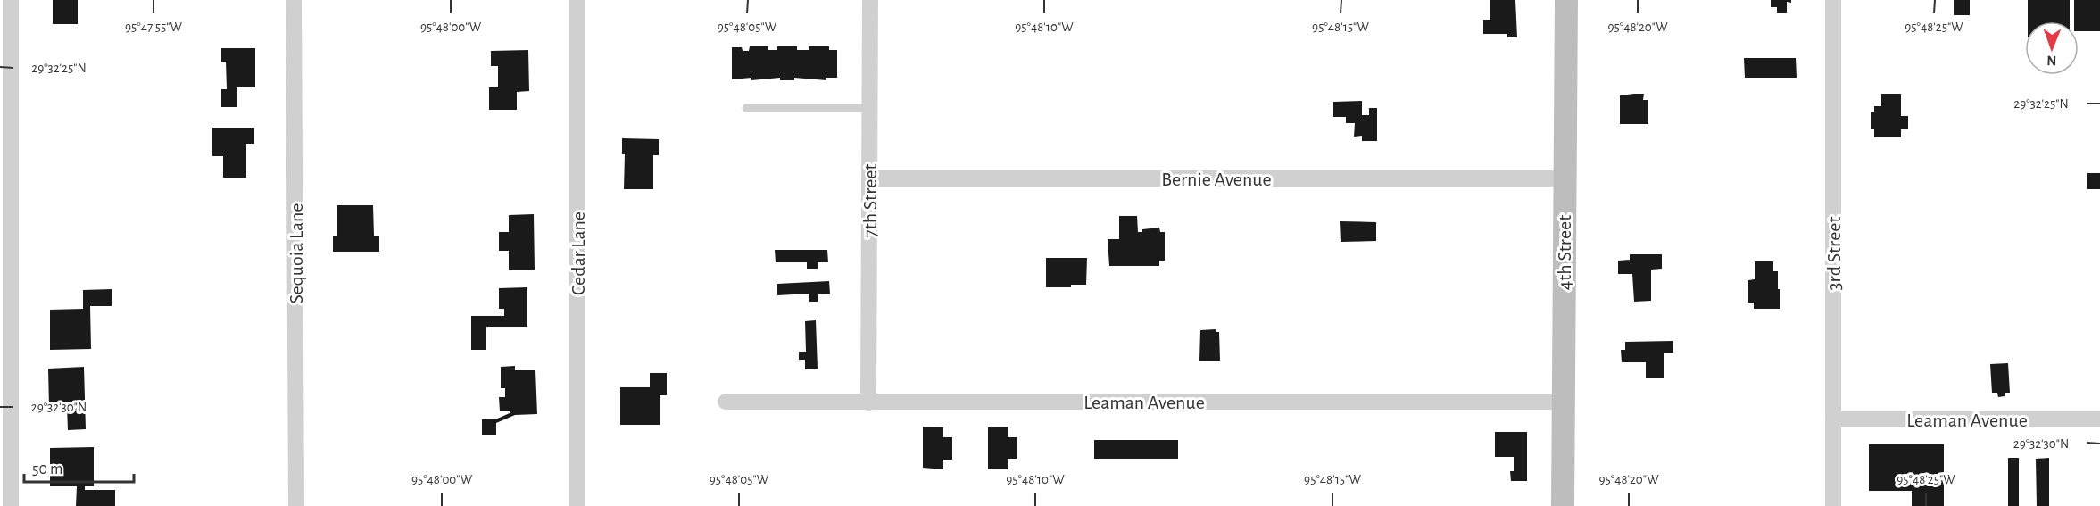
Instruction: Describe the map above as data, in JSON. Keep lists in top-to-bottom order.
{
  "streets": {
    "street": [
      "Bernie Avenue",
      "7th Street",
      "4th Street",
      "Sequoia Lane",
      "Cedar Lane",
      "3rd Street",
      "Leaman Avenue"
    ]
  },
  "crossings": [
    ["Bernie Avenue", "7th Street"],
    ["Bernie Avenue", "4th Street"],
    ["7th Street", "Leaman Avenue"],
    ["4th Street", "Leaman Avenue"],
    ["3rd Street", "Leaman Avenue"]
  ],
  "scale_bar": "50 m",
  "north": "bottom",
  "coordinates": [
    "95°48'25\"W",
    "95°47'55\"W",
    "95°48'00\"W",
    "95°48'05\"W",
    "95°48'10\"W",
    "95°48'15\"W",
    "95°48'20\"W",
    "29°32'25\"N",
    "29°32'30\"N"
  ]
}
